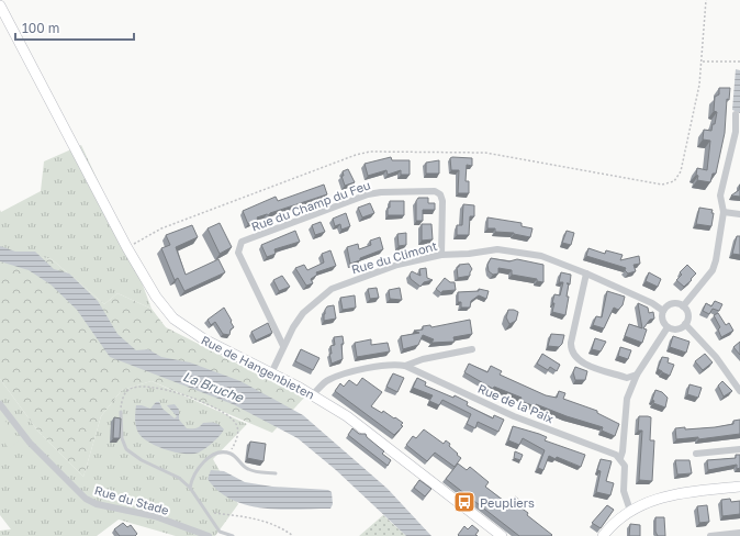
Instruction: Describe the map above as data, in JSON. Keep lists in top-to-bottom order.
{
  "streets": {
    "street": [
      "Rue du Champ du Feu",
      "Rue du Climont",
      "Rue de Hangenbieten",
      "Rue de la Paix",
      "Rue du Stade"
    ]
  },
  "crossings": [
    ["Rue du Champ du Feu", "Rue du Climont"],
    ["Rue du Climont", "Rue de Hangenbieten"],
    ["Rue de Hangenbieten", "Rue de la Paix"]
  ],
  "water": ["La Bruche"],
  "places": {
    "bus stop": ["Peupliers"]
  },
  "scale_bar": "100 m"
}
